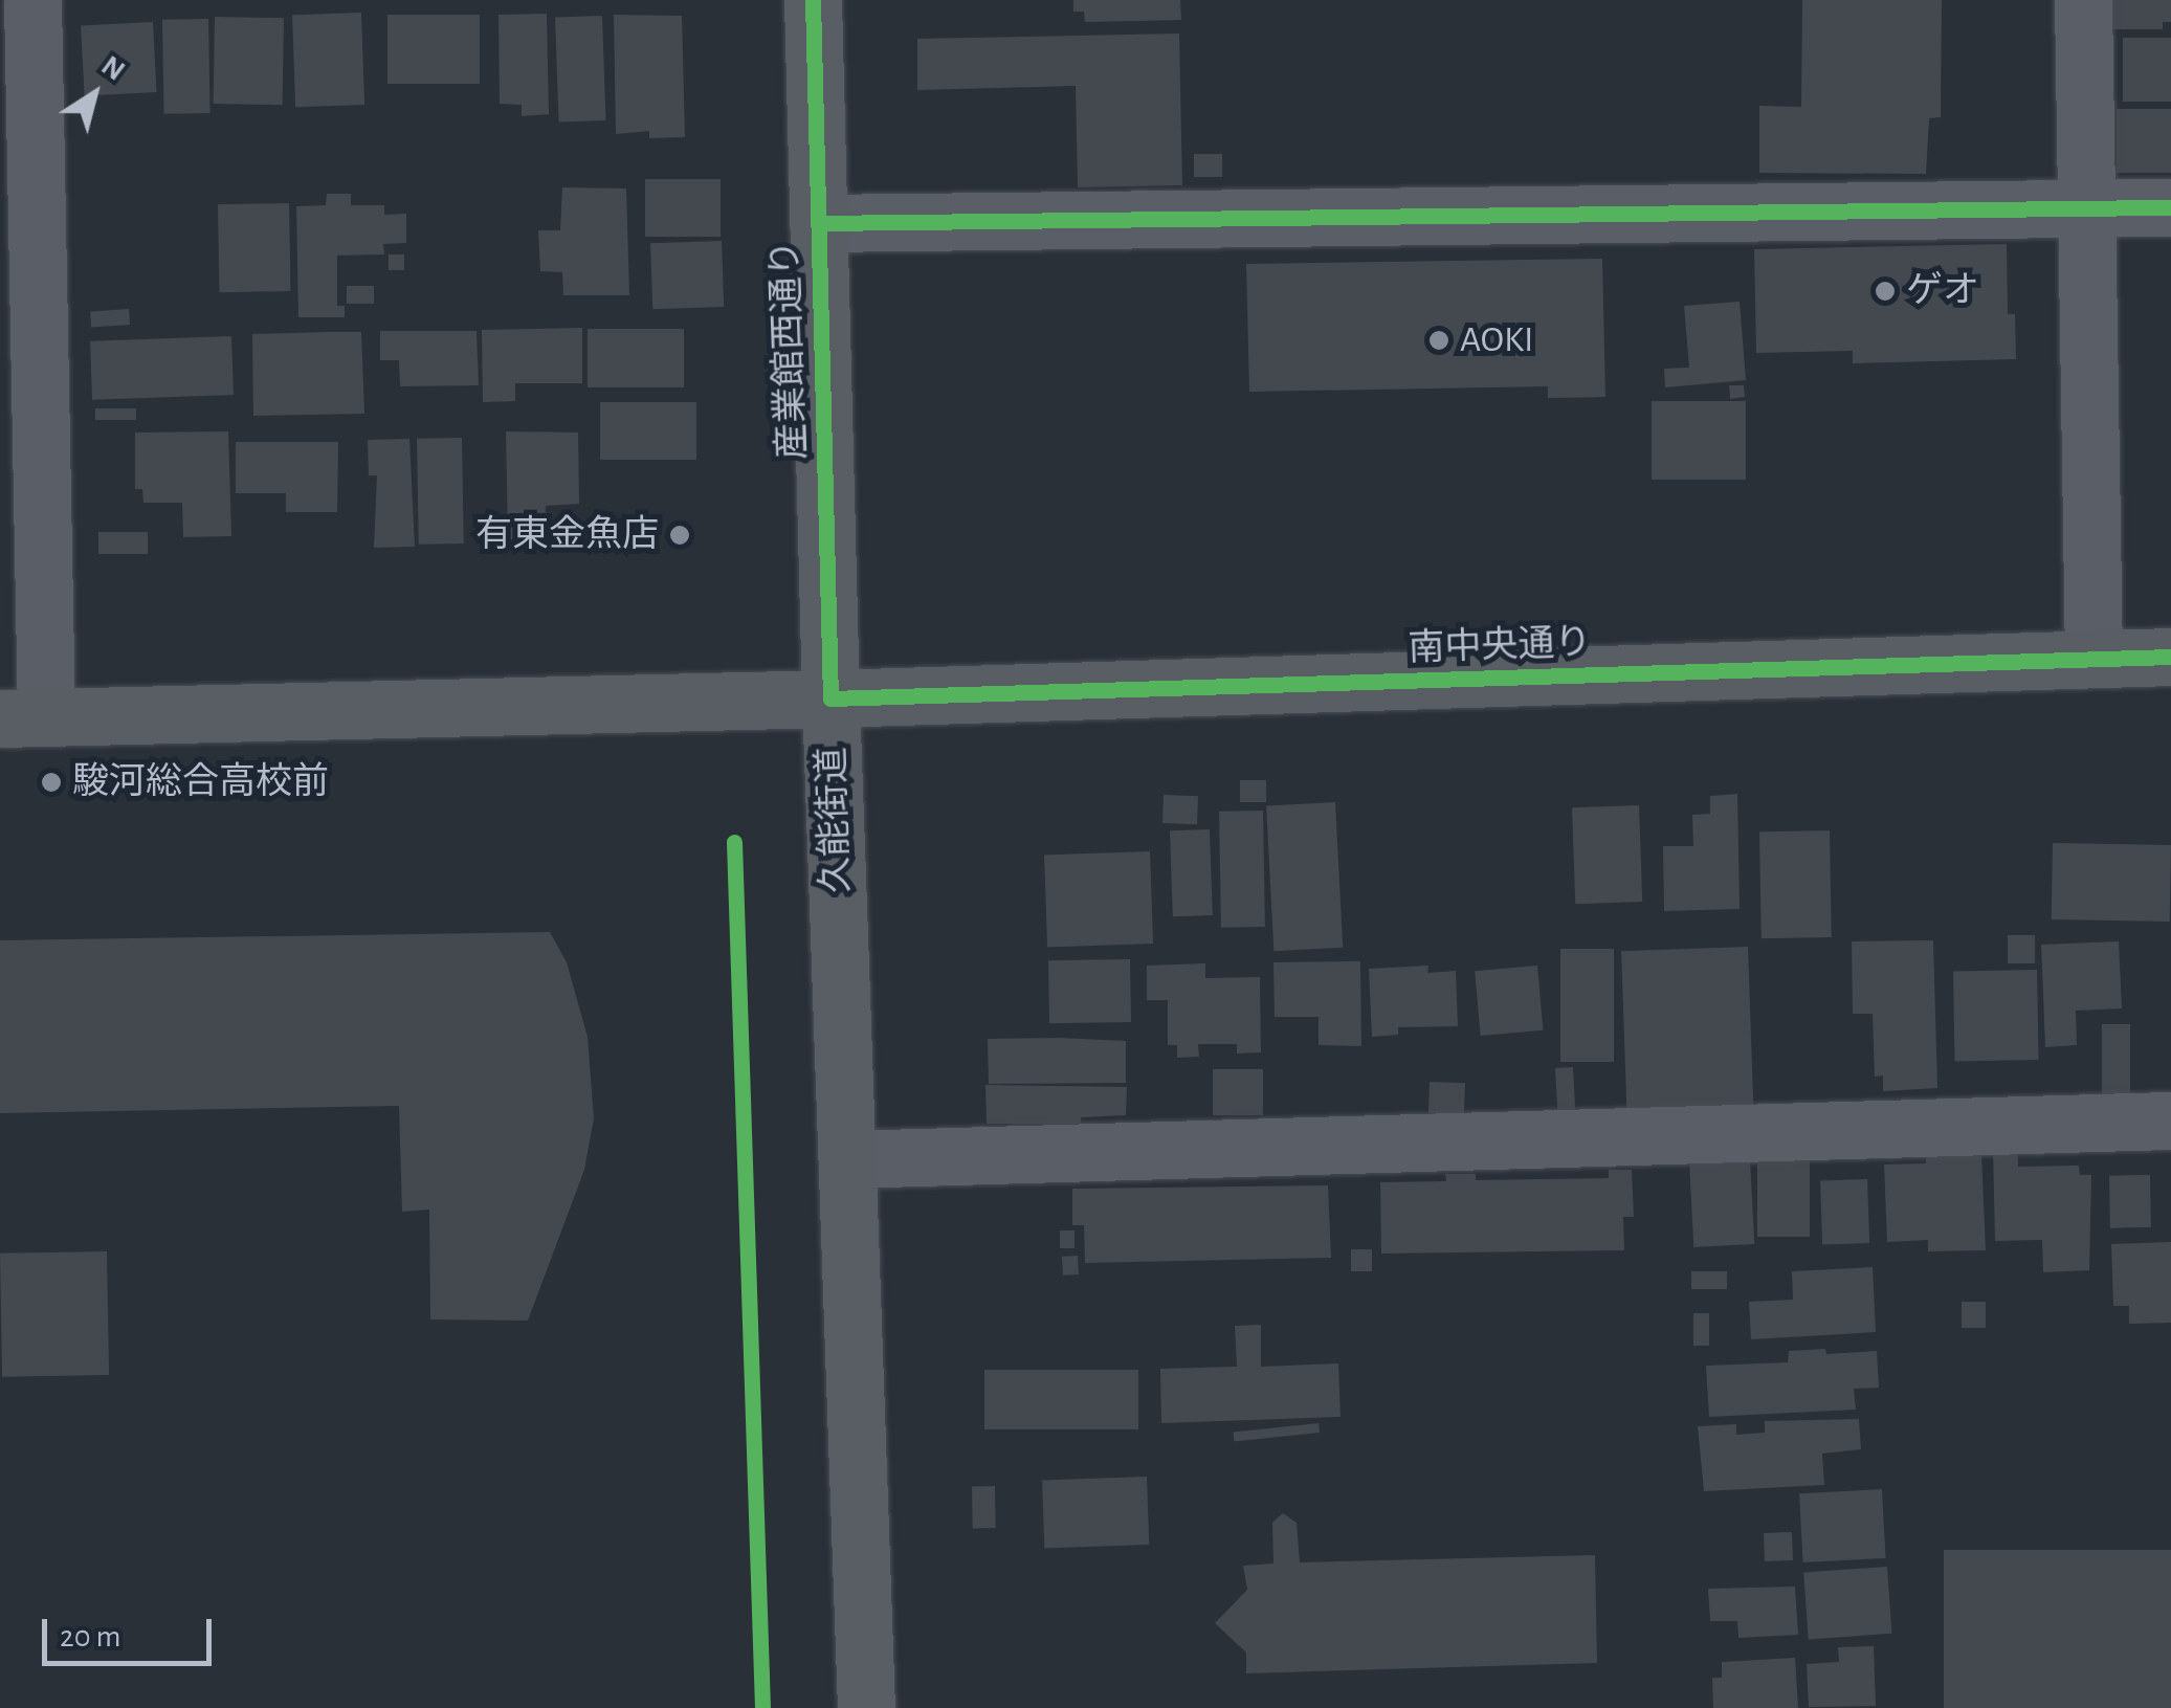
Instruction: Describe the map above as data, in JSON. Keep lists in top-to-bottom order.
{
  "streets": {
    "street": ["産業館西通り", "南中央通り", "久能街道"]
  },
  "crossings": [
    ["産業館西通り", "南中央通り"],
    ["産業館西通り", "久能街道"],
    ["南中央通り", "久能街道"]
  ],
  "places": [
    "ゲオ",
    "AOKI",
    "有東金魚店",
    "駿河総合高校前"
  ],
  "scale_bar": "20 m",
  "north": "top right"
}
